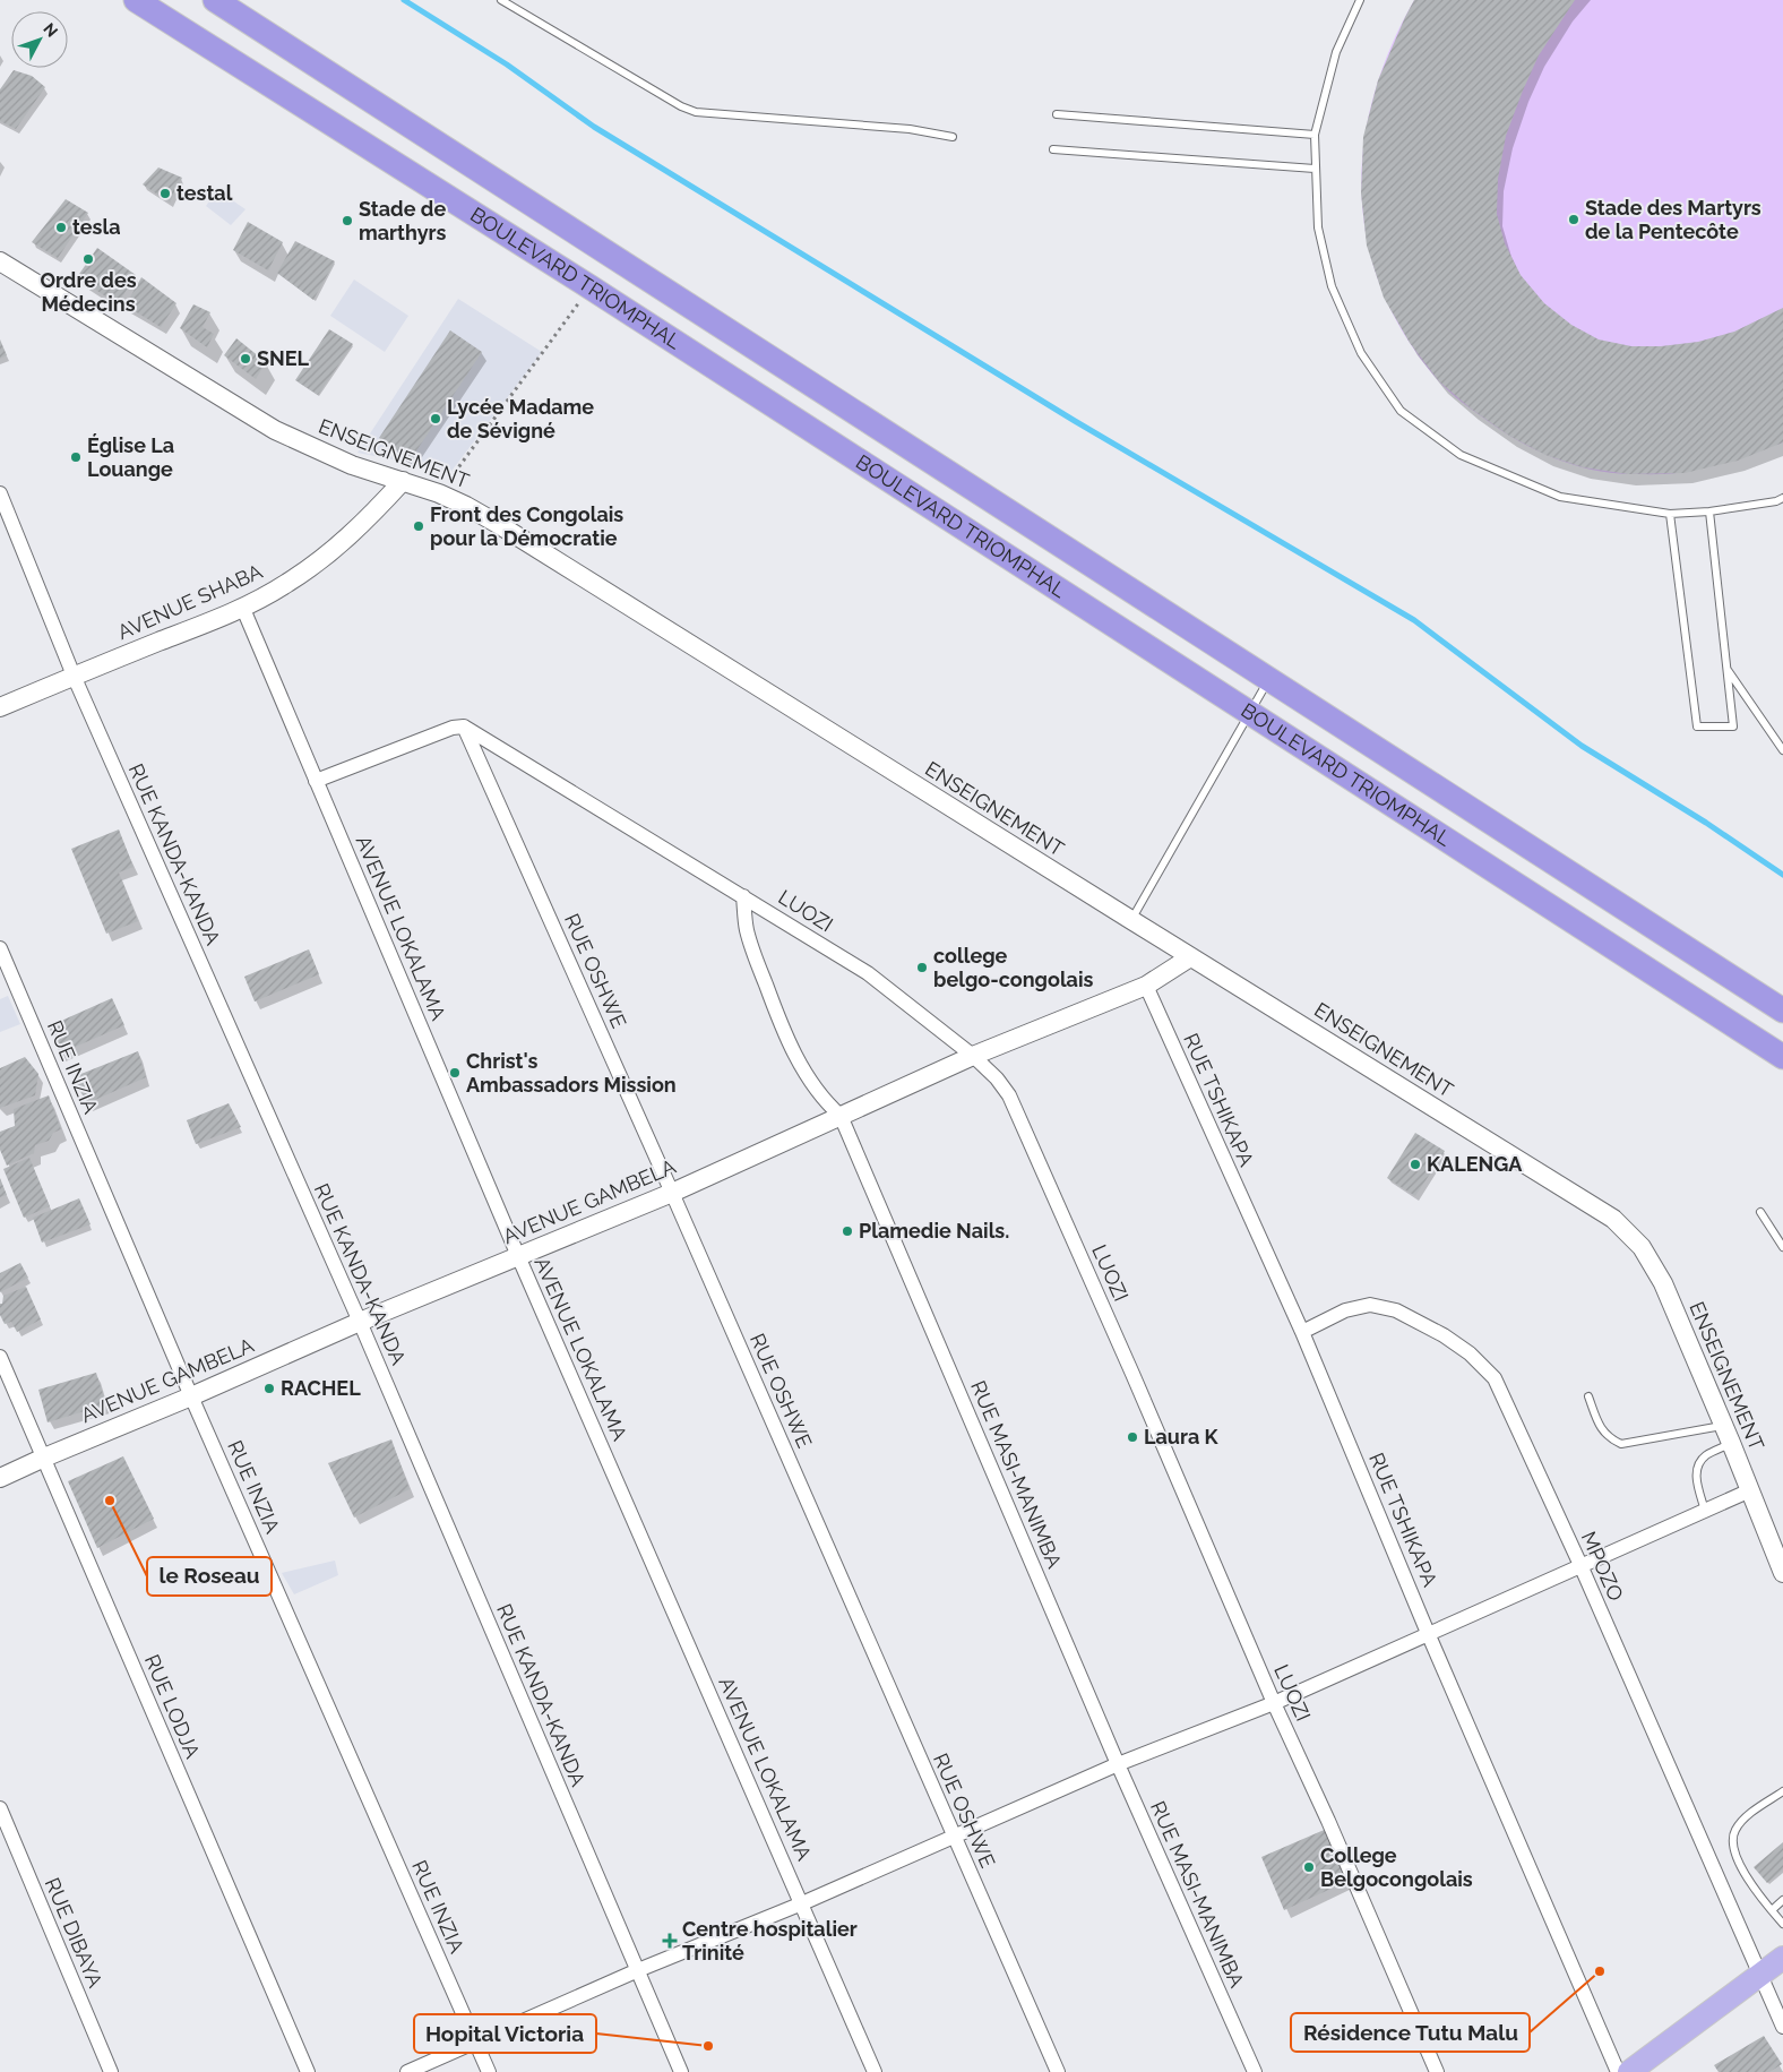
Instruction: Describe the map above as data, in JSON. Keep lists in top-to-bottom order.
{
  "streets": {
    "highway": ["BOULEVARD TRIOMPHAL"],
    "street": [
      "ENSEIGNEMENT",
      "AVENUE SHABA",
      "RUE KANDA-KANDA",
      "LUOZI",
      "AVENUE LOKALAMA",
      "RUE OSHWE",
      "RUE INZIA",
      "RUE TSHIKAPA",
      "AVENUE GAMBELA",
      "RUE MASI-MANIMBA",
      "MPOZO",
      "RUE LODJA",
      "RUE DIBAYA"
    ]
  },
  "crossings": [
    ["ENSEIGNEMENT", "AVENUE SHABA"],
    ["ENSEIGNEMENT", "AVENUE GAMBELA"],
    ["AVENUE SHABA", "RUE KANDA-KANDA"],
    ["AVENUE SHABA", "AVENUE LOKALAMA"],
    ["RUE KANDA-KANDA", "AVENUE GAMBELA"],
    ["LUOZI", "RUE OSHWE"],
    ["LUOZI", "AVENUE GAMBELA"],
    ["LUOZI", "RUE MASI-MANIMBA"],
    ["AVENUE LOKALAMA", "AVENUE GAMBELA"],
    ["RUE OSHWE", "AVENUE GAMBELA"],
    ["RUE INZIA", "AVENUE GAMBELA"],
    ["RUE TSHIKAPA", "AVENUE GAMBELA"],
    ["RUE TSHIKAPA", "MPOZO"],
    ["AVENUE GAMBELA", "RUE MASI-MANIMBA"],
    ["AVENUE GAMBELA", "RUE LODJA"]
  ],
  "places": {
    "other": [
      "testal",
      "Stade des Martyrs de la Pentecôte",
      "Stade de marthyrs",
      "tesla",
      "Ordre des Médecins",
      "SNEL",
      "Lycée Madame de Sévigné",
      "Église La Louange",
      "Front des Congolais pour la Démocratie",
      "college belgo-congolais",
      "Christ's Ambassadors Mission",
      "KALENGA",
      "Plamedie Nails.",
      "RACHEL",
      "Laura K",
      "le Roseau",
      "College Belgocongolais",
      "Résidence Tutu Malu",
      "Hopital Victoria"
    ],
    "health": ["Centre hospitalier Trinité"]
  },
  "north": "top right"
}
